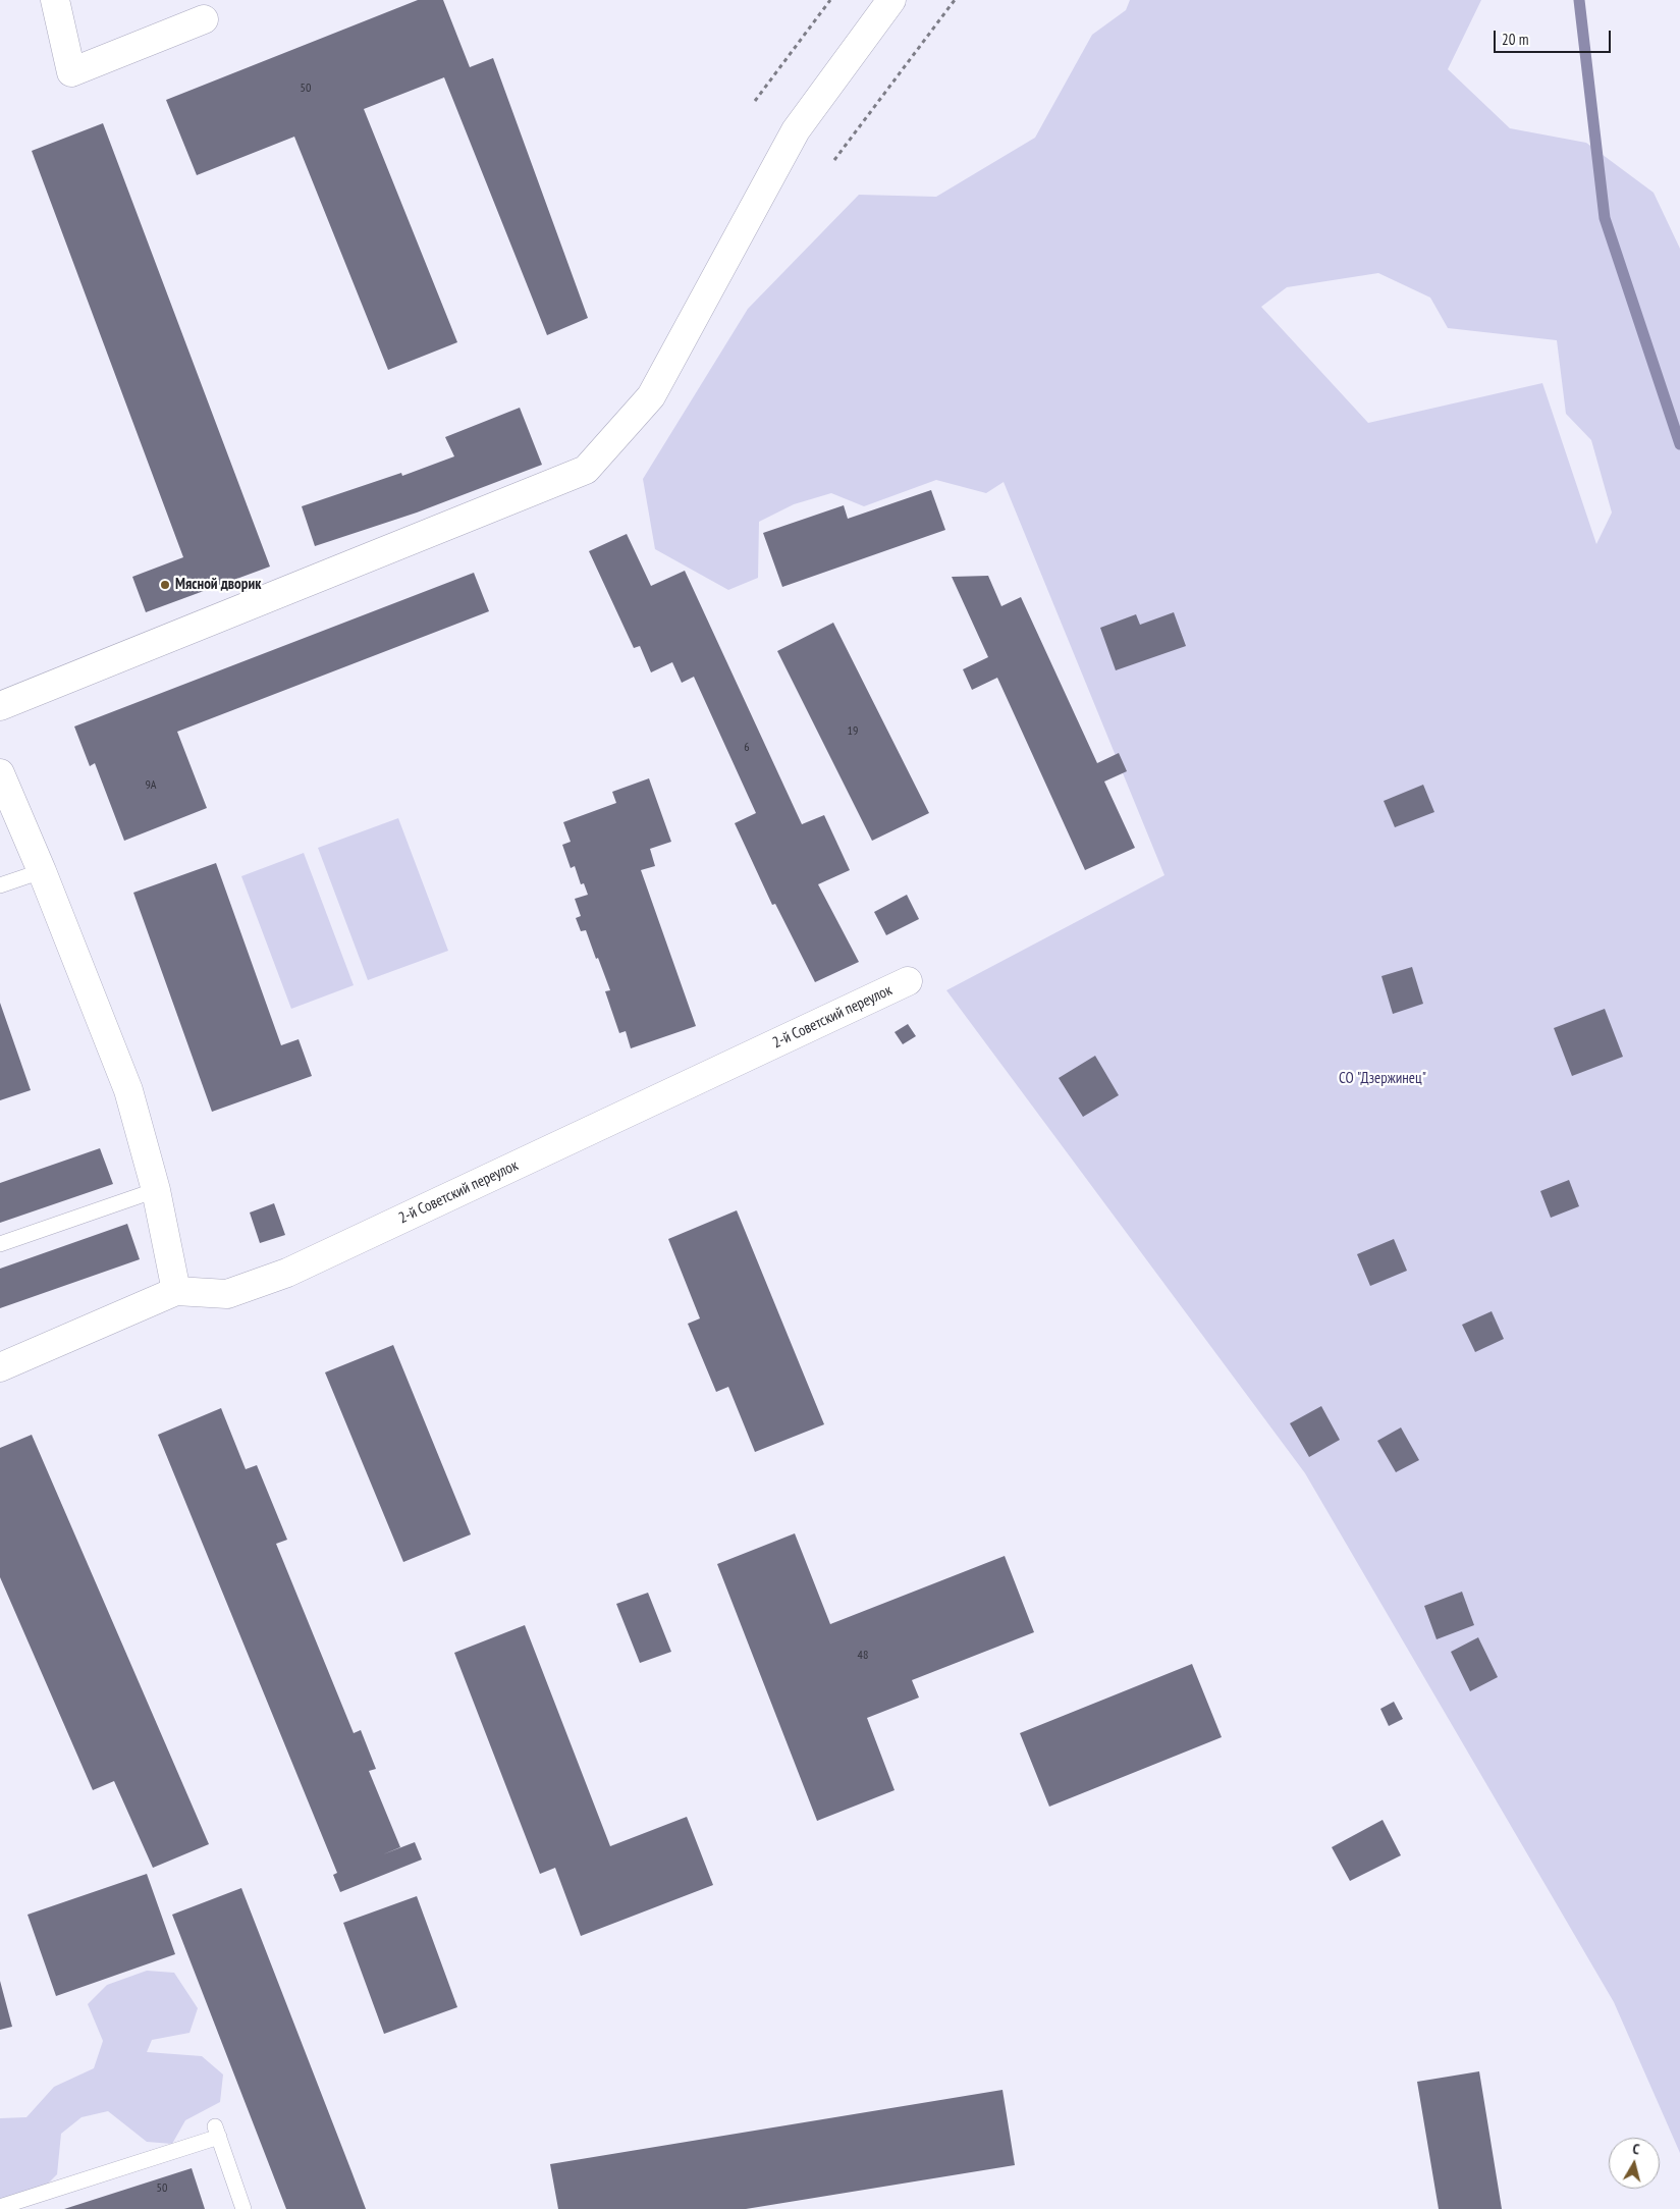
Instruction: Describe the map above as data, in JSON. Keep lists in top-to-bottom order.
{
  "streets": {
    "street": ["2-й Советский переулок"]
  },
  "parks": ["СО \"Дзержинец\""],
  "places": ["Мясной дворик"],
  "house_numbers": [
    "50",
    "19",
    "6",
    "9А",
    "48",
    "50"
  ],
  "scale_bar": "20 m",
  "north": "top"
}
